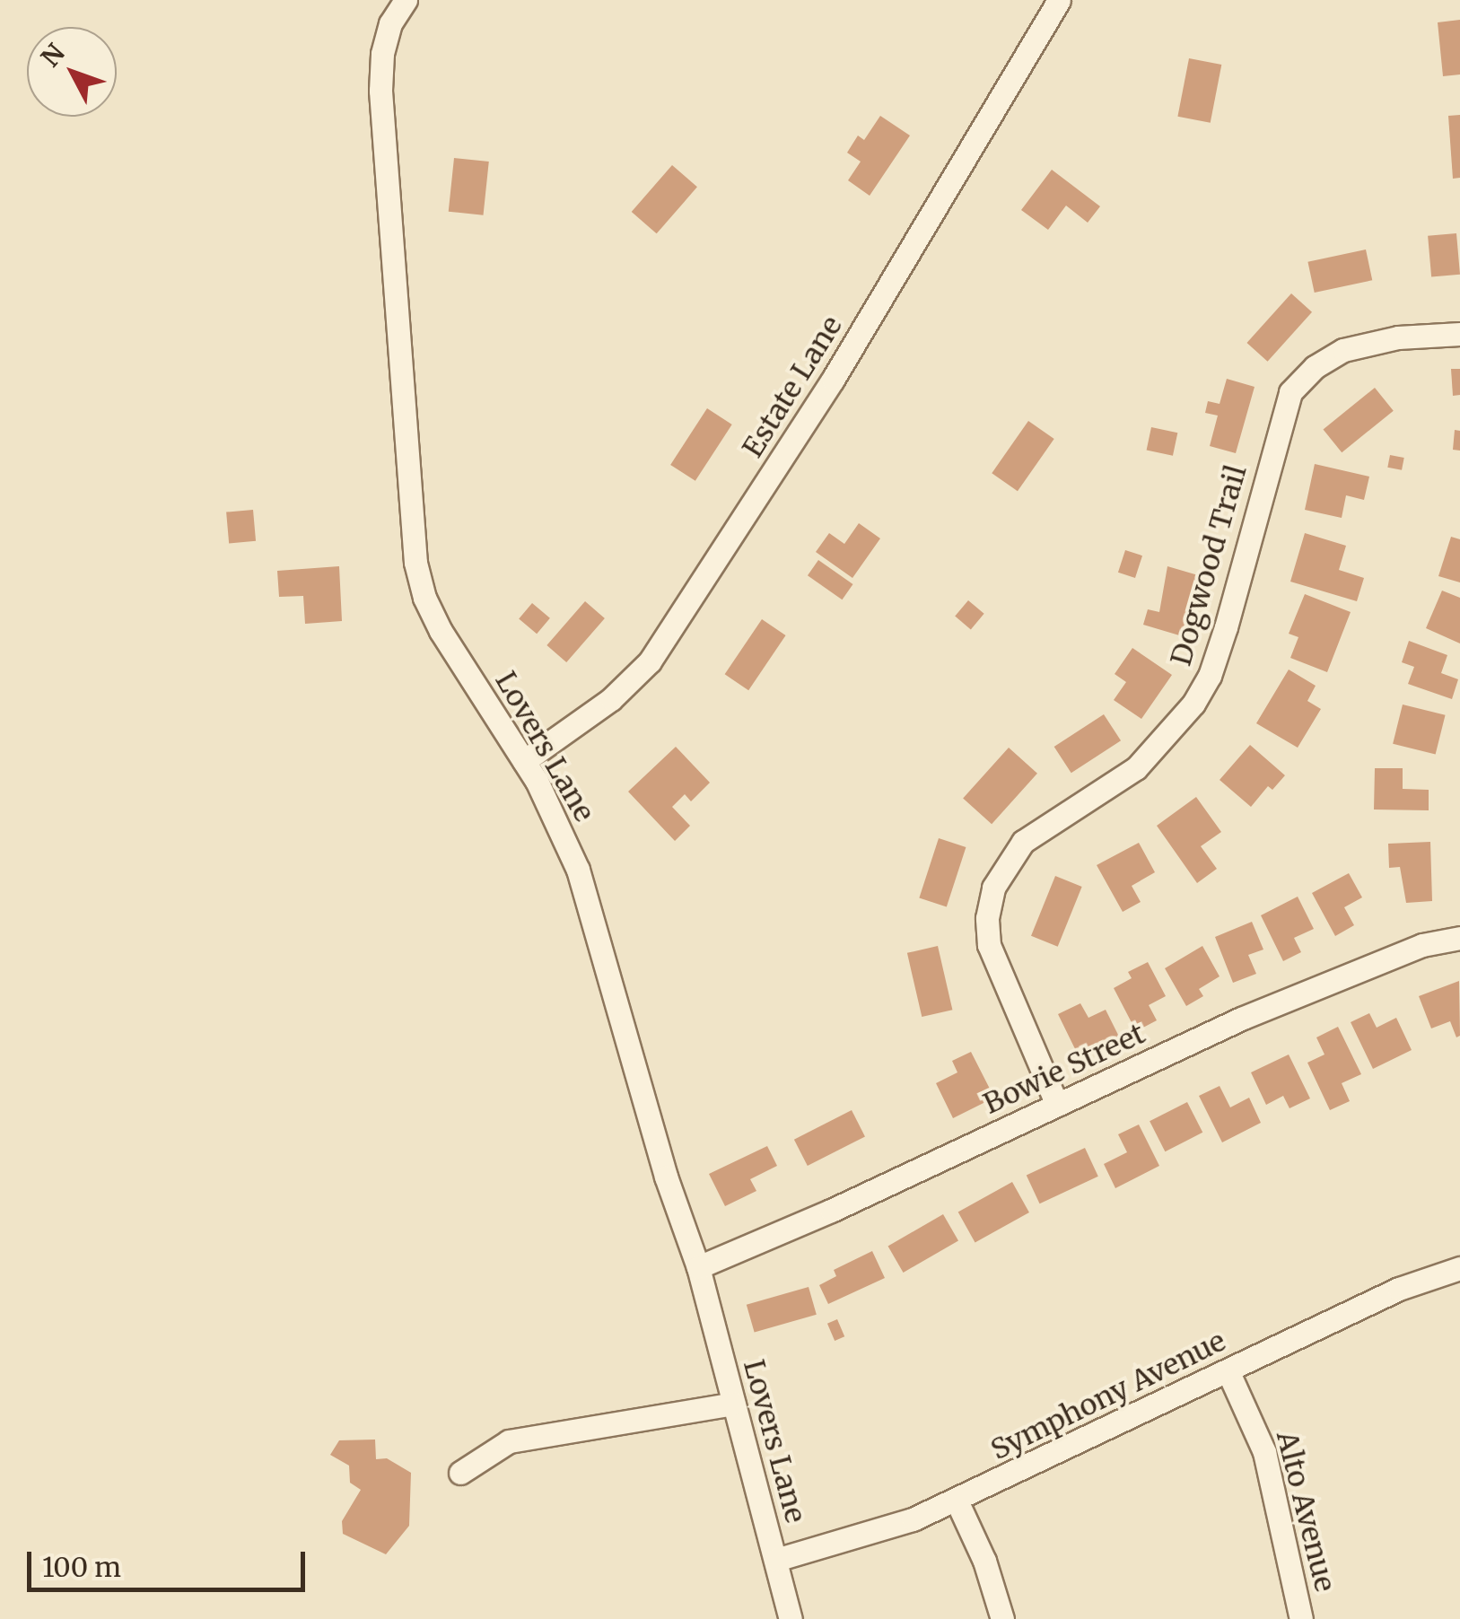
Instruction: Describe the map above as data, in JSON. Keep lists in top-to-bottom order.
{
  "streets": {
    "street": [
      "Estate Lane",
      "Dogwood Trail",
      "Lovers Lane",
      "Bowie Street",
      "Symphony Avenue",
      "Alto Avenue"
    ]
  },
  "crossings": [
    ["Estate Lane", "Lovers Lane"],
    ["Dogwood Trail", "Bowie Street"],
    ["Lovers Lane", "Bowie Street"],
    ["Lovers Lane", "Symphony Avenue"],
    ["Symphony Avenue", "Alto Avenue"]
  ],
  "scale_bar": "100 m",
  "north": "top left"
}
